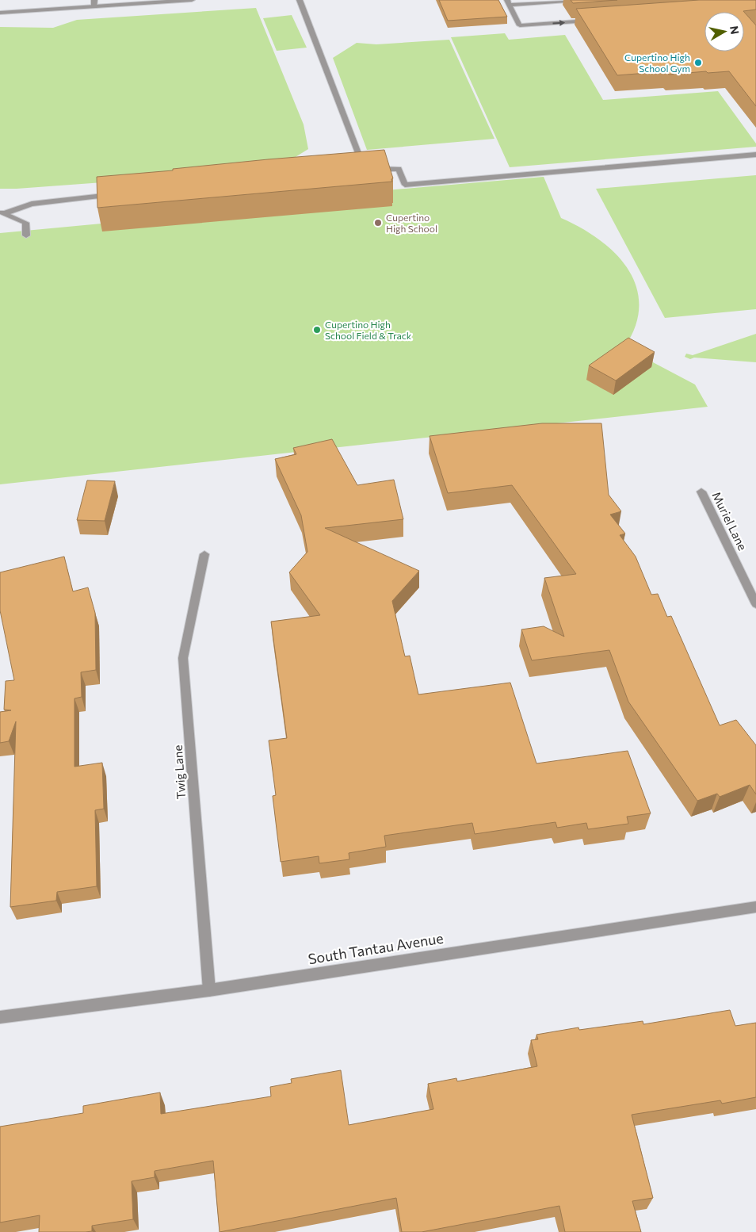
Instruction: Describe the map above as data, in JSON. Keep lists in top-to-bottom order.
{
  "streets": {
    "street": ["Muriel Lane", "Twig Lane", "South Tantau Avenue"]
  },
  "crossings": [
    ["Twig Lane", "South Tantau Avenue"]
  ],
  "places": ["Cupertino High School Gym", "Cupertino High School", "Cupertino High School Field & Track"],
  "north": "right"
}
